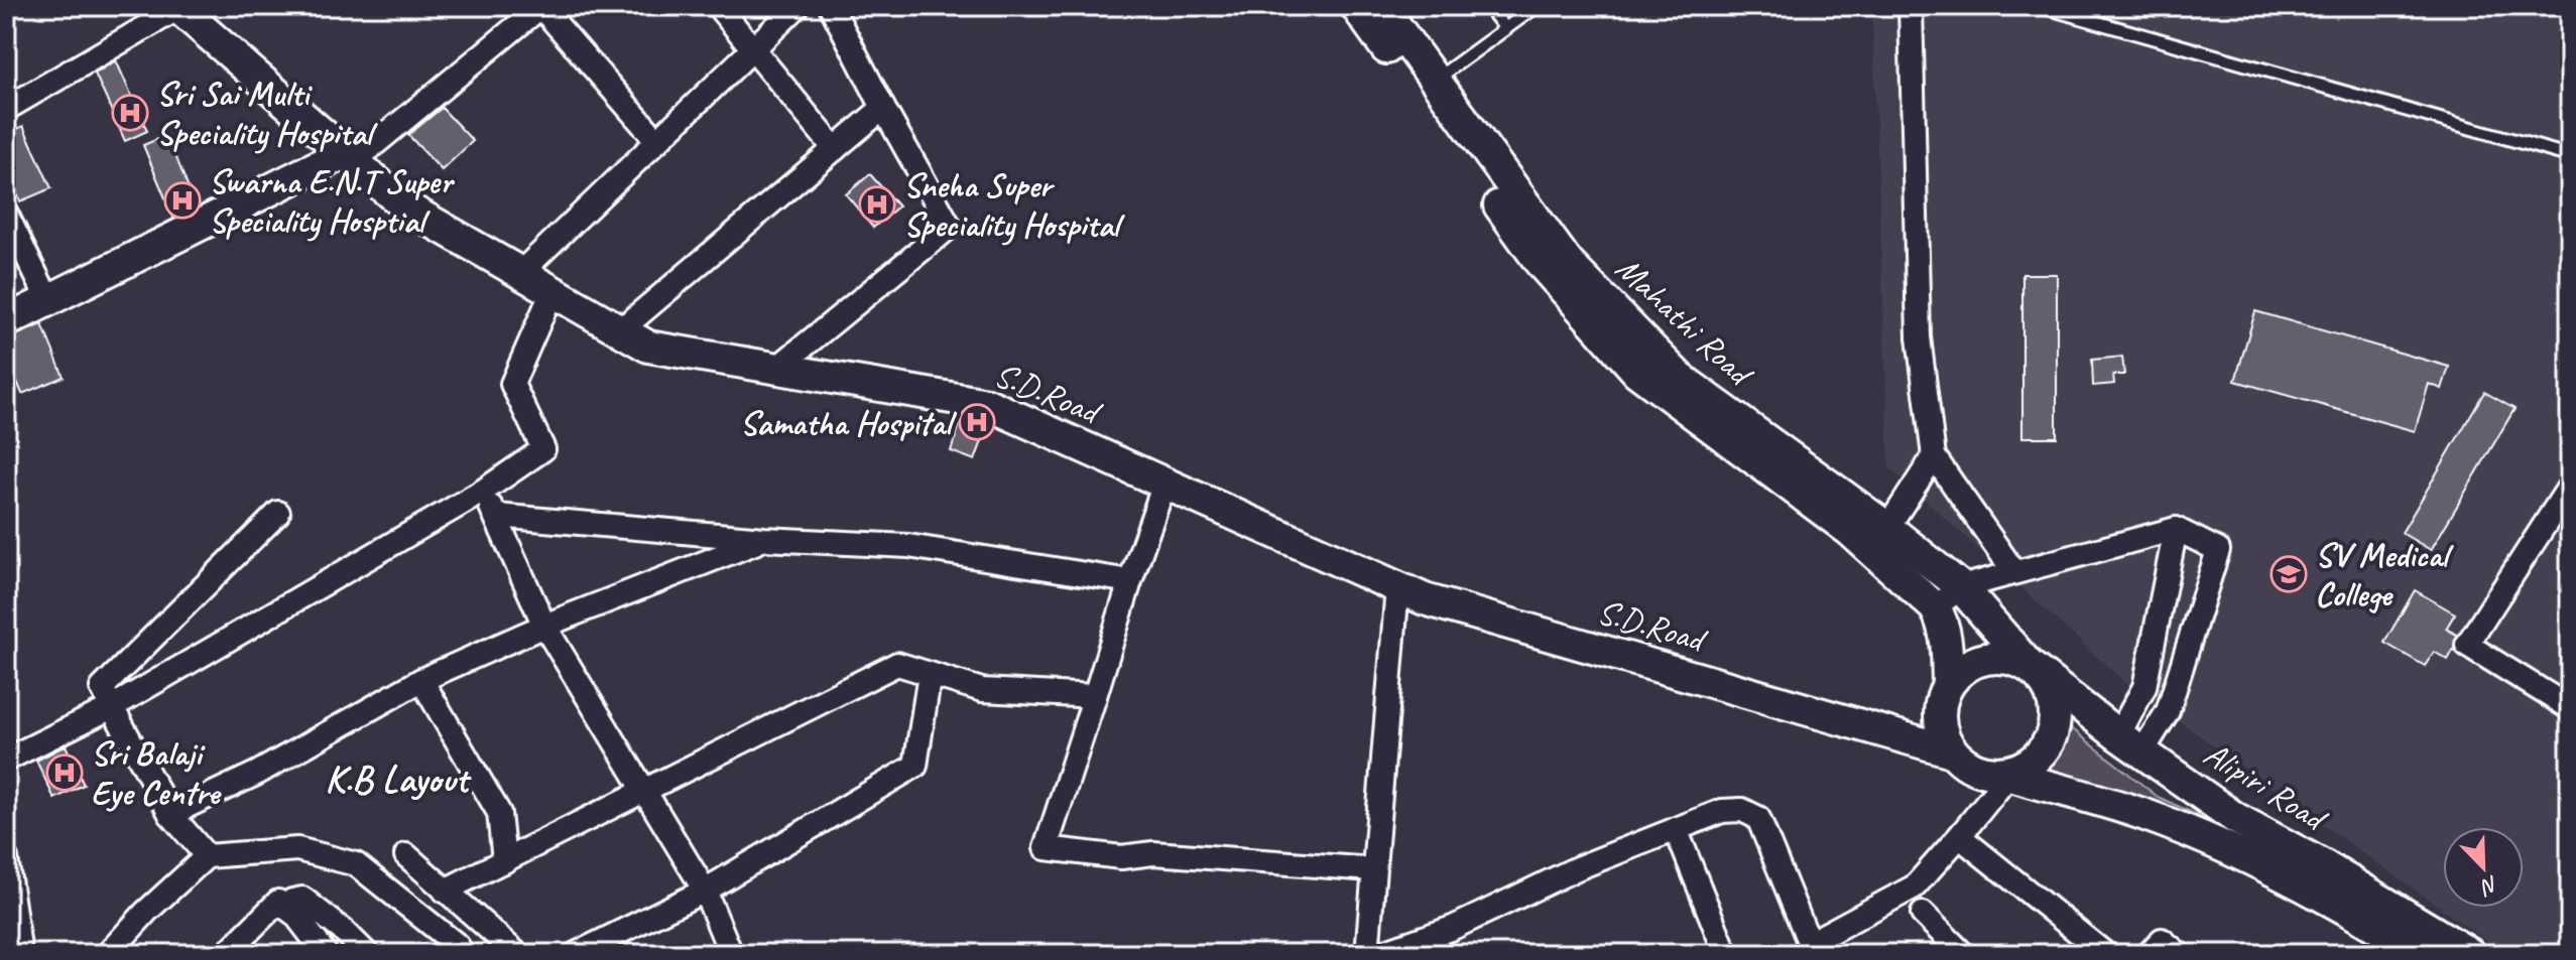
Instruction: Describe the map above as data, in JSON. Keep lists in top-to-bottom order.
{
  "streets": {
    "street": ["Mahathi Road", "S.D.Road", "Alipiri Road"]
  },
  "crossings": [
    ["Mahathi Road", "S.D.Road"],
    ["Mahathi Road", "Alipiri Road"],
    ["S.D.Road", "Alipiri Road"]
  ],
  "districts": ["K.B Layout"],
  "places": {
    "hospital": [
      "Sri Sai Multi Speciality Hospital",
      "Swarna E.N.T Super Speciality Hosptial",
      "Sneha Super Speciality Hospital",
      "Samatha Hospital",
      "Sri Balaji Eye Centre"
    ],
    "school or university": ["SV Medical College"]
  },
  "north": "bottom right"
}
